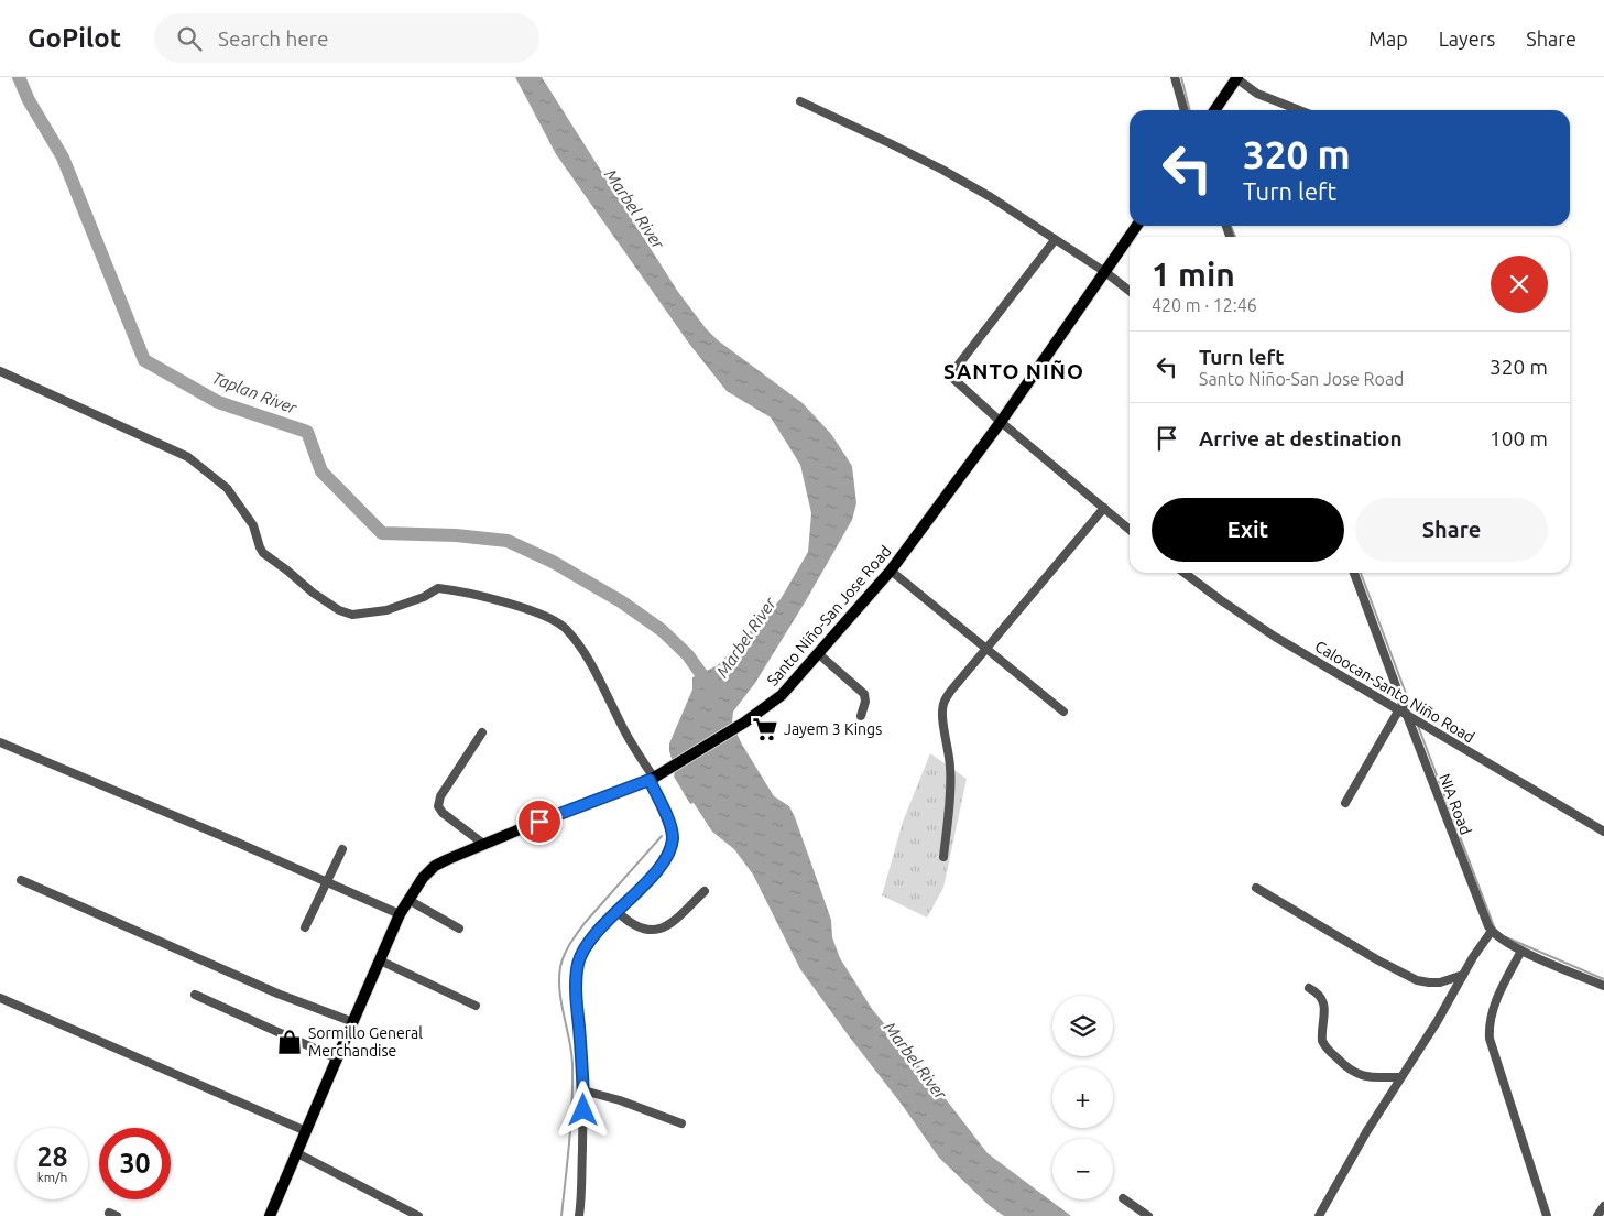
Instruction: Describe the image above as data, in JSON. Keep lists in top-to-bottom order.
{
  "streets": {
    "main road": ["Santo Niño-San Jose Road"],
    "street": ["Caloocan-Santo Niño Road", "NIA Road"]
  },
  "crossings": [
    ["Caloocan-Santo Niño Road", "NIA Road"]
  ],
  "districts": ["SANTO NIÑO"],
  "water": ["Marbel River", "Taplan River"],
  "places": {
    "supermarket": ["Jayem 3 Kings"],
    "shop": ["Sormillo General Merchandise"]
  },
  "page": {
    "header": "GoPilot",
    "search": "Search here",
    "nav": ["Map", "Layers", "Share"],
    "turn": ["320 m", "Turn left"],
    "heading": ["1 min", "420 m · 12:46"],
    "list": [
      {
        "name": "Turn left",
        "note": "Santo Niño-San Jose Road",
        "value": "320 m"
      },
      {
        "name": "Arrive at destination",
        "value": "100 m"
      }
    ],
    "buttons": ["Exit", "Share"],
    "map_buttons": ["+", "−"],
    "speed": "28 km/h",
    "limit": "30"
  }
}
